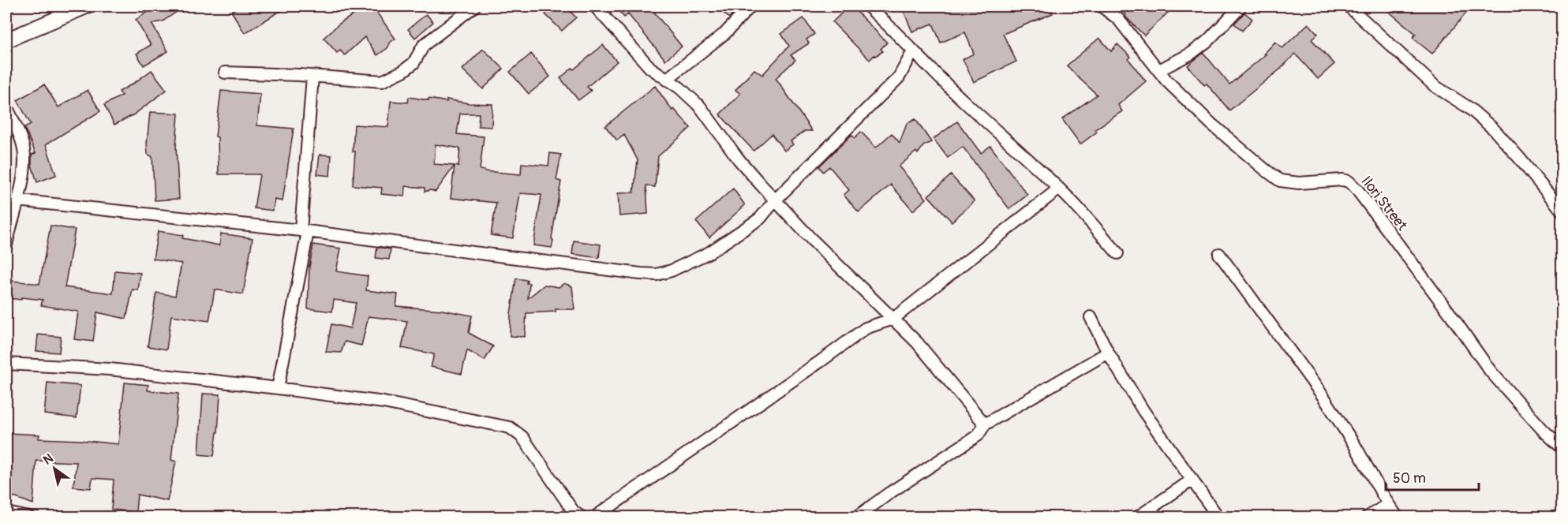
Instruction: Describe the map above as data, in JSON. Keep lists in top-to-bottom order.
{
  "streets": {
    "street": ["Ilori Street"]
  },
  "scale_bar": "50 m",
  "north": "top left"
}
